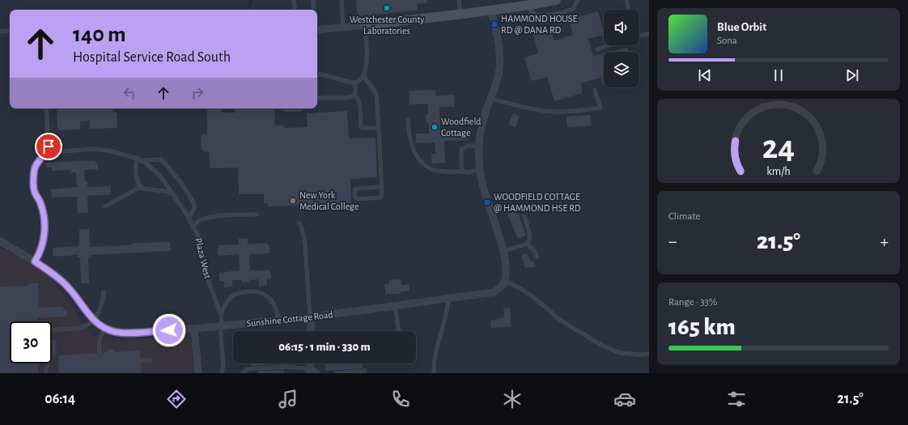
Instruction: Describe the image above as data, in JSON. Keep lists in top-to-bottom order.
{
  "streets": {
    "street": ["Sunshine Cottage Road"],
    "lane": ["Plaza West"]
  },
  "crossings": [
    ["Plaza West", "Sunshine Cottage Road"]
  ],
  "places": {
    "other": ["Westchester County Laboratories", "Woodfield Cottage", "New York Medical College"],
    "transit": ["HAMMOND HOUSE RD @ DANA RD", "WOODFIELD COTTAGE @ HAMMOND HSE RD"]
  },
  "page": {
    "turn": ["140 m", "Hospital Service Road South"],
    "song": ["Blue Orbit", "Sona"],
    "tile": [
      "Climate",
      ["Range · 33%", "165 km"]
    ],
    "heat": ["−", "21.5°", "+"],
    "limit": "30",
    "trip": "06:15 · 1 min · 330 m",
    "tabs": ["06:14", "21.5°"],
    "gauge": ["24", "km/h"]
  }
}
